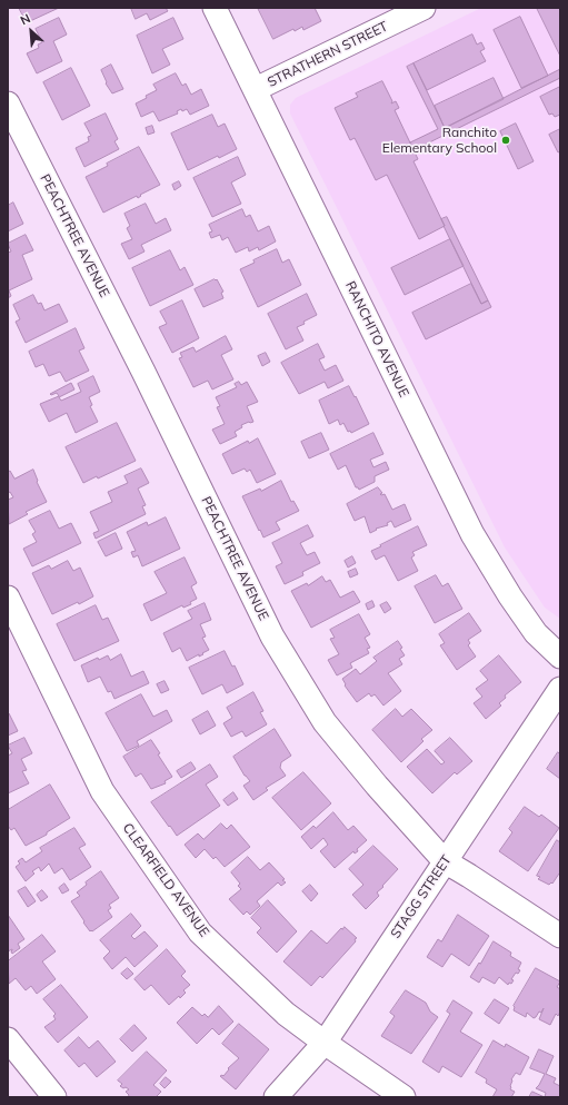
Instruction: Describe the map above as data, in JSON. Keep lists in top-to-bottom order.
{
  "streets": {
    "street": [
      "STRATHERN STREET",
      "PEACHTREE AVENUE",
      "RANCHITO AVENUE",
      "CLEARFIELD AVENUE",
      "STAGG STREET"
    ]
  },
  "crossings": [
    ["STRATHERN STREET", "RANCHITO AVENUE"],
    ["PEACHTREE AVENUE", "STAGG STREET"],
    ["CLEARFIELD AVENUE", "STAGG STREET"]
  ],
  "places": ["Ranchito Elementary School"],
  "north": "top left"
}
